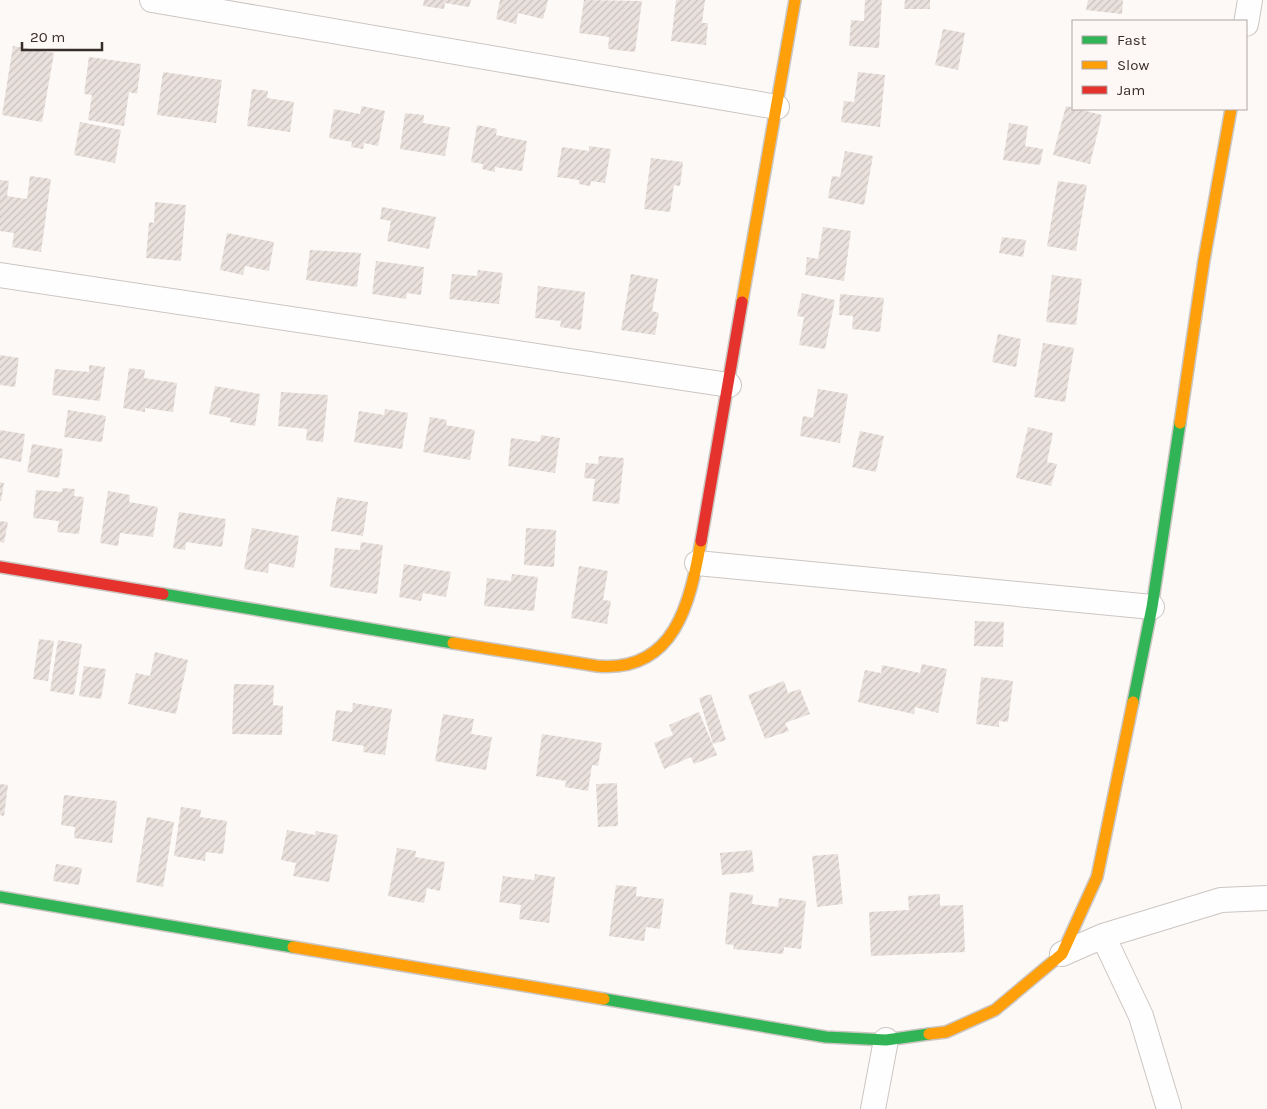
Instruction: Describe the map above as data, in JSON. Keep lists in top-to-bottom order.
{
  "legend": ["Fast", "Slow", "Jam"],
  "scale_bar": "20 m"
}
